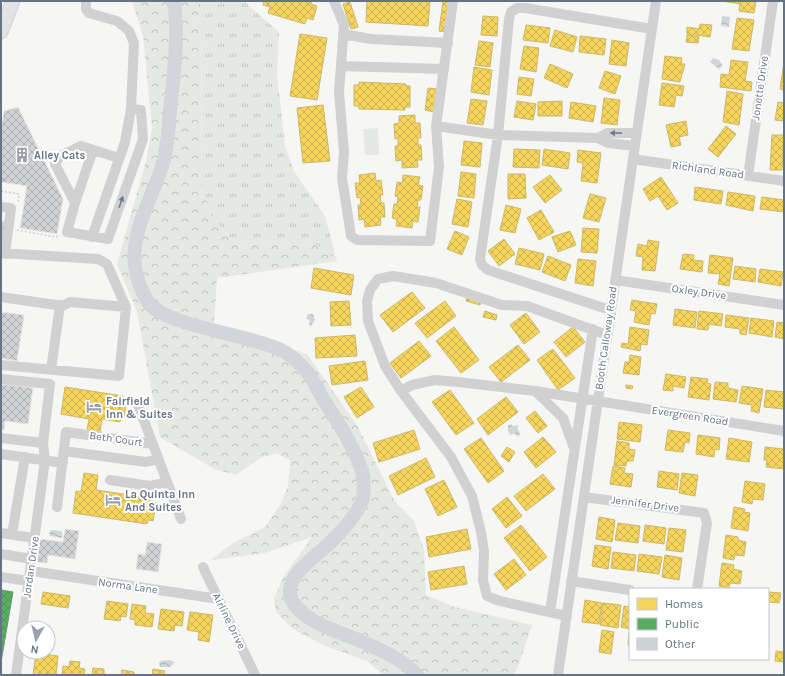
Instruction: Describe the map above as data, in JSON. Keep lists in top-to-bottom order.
{
  "streets": {
    "street": [
      "Jonette Drive",
      "Richland Road",
      "Oxley Drive",
      "Booth Calloway Road",
      "Evergreen Road",
      "Beth Court",
      "Jennifer Drive",
      "Jordan Drive",
      "Norma Lane",
      "Airline Drive"
    ]
  },
  "crossings": [
    ["Jonette Drive", "Richland Road"],
    ["Richland Road", "Booth Calloway Road"],
    ["Oxley Drive", "Booth Calloway Road"],
    ["Booth Calloway Road", "Evergreen Road"],
    ["Booth Calloway Road", "Jennifer Drive"],
    ["Norma Lane", "Airline Drive"]
  ],
  "places": {
    "building": ["Alley Cats"],
    "hotel": ["Fairfield Inn & Suites", "La Quinta Inn And Suites"]
  },
  "legend": ["Homes", "Public", "Other"],
  "north": "bottom"
}
